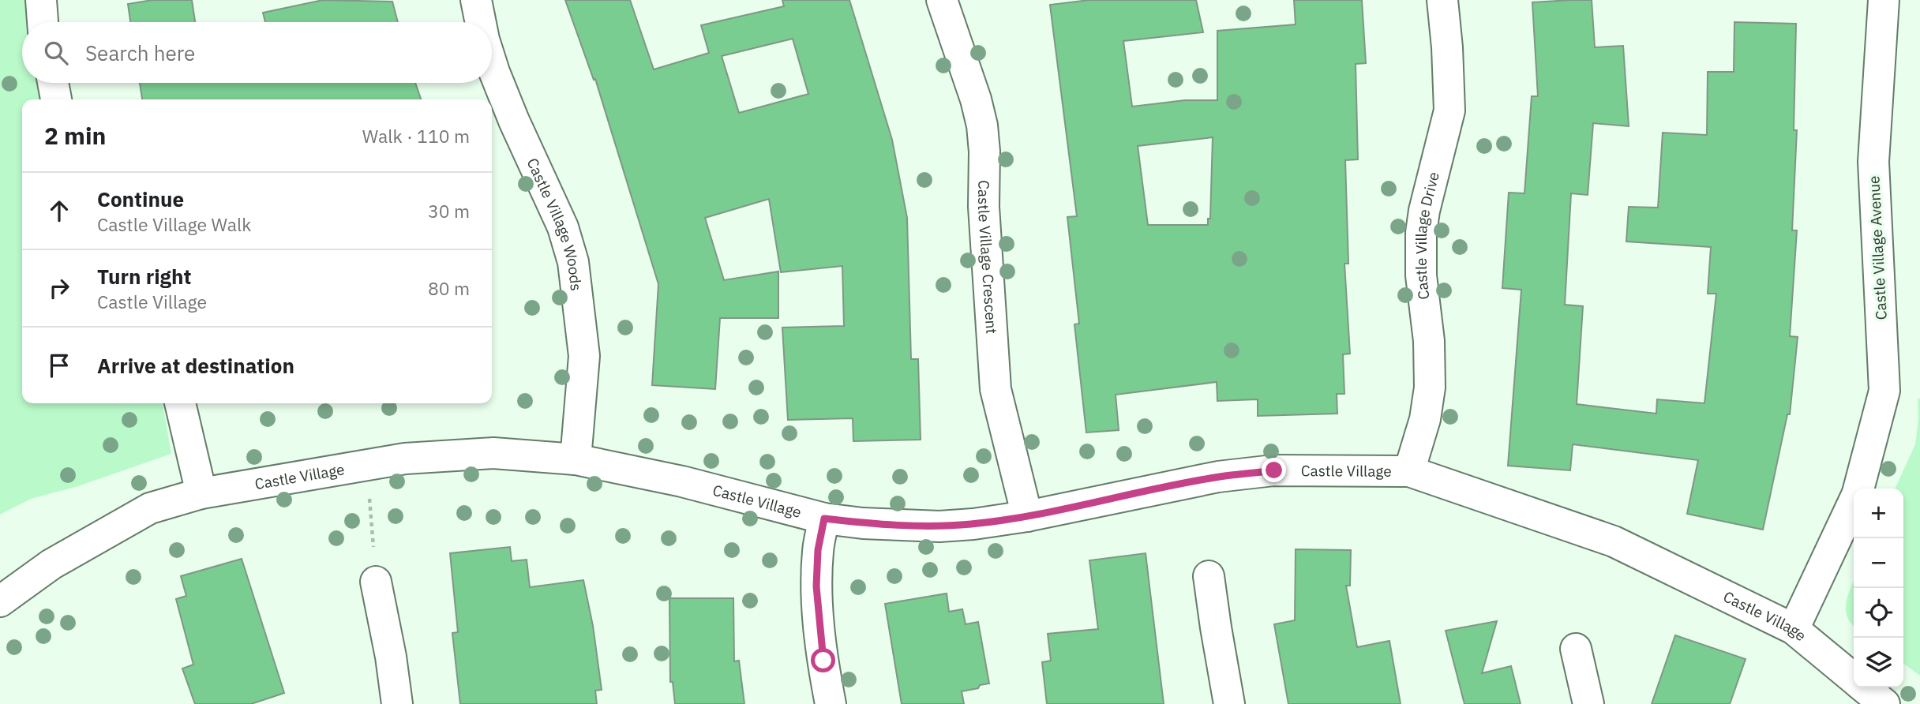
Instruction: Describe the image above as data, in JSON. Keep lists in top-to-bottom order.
{
  "streets": {
    "street": [
      "Castle Village Woods",
      "Castle Village Drive",
      "Castle Village Avenue",
      "Castle Village Crescent",
      "Castle Village"
    ]
  },
  "crossings": [
    ["Castle Village Woods", "Castle Village"],
    ["Castle Village Drive", "Castle Village"],
    ["Castle Village Avenue", "Castle Village"],
    ["Castle Village Crescent", "Castle Village"]
  ],
  "page": {
    "search": "Search here",
    "heading": ["2 min", "Walk · 110 m"],
    "list": [
      ["Continue", "Castle Village Walk", "30 m"],
      ["Turn right", "Castle Village", "80 m"],
      "Arrive at destination"
    ],
    "map_buttons": ["+", "−"]
  }
}
